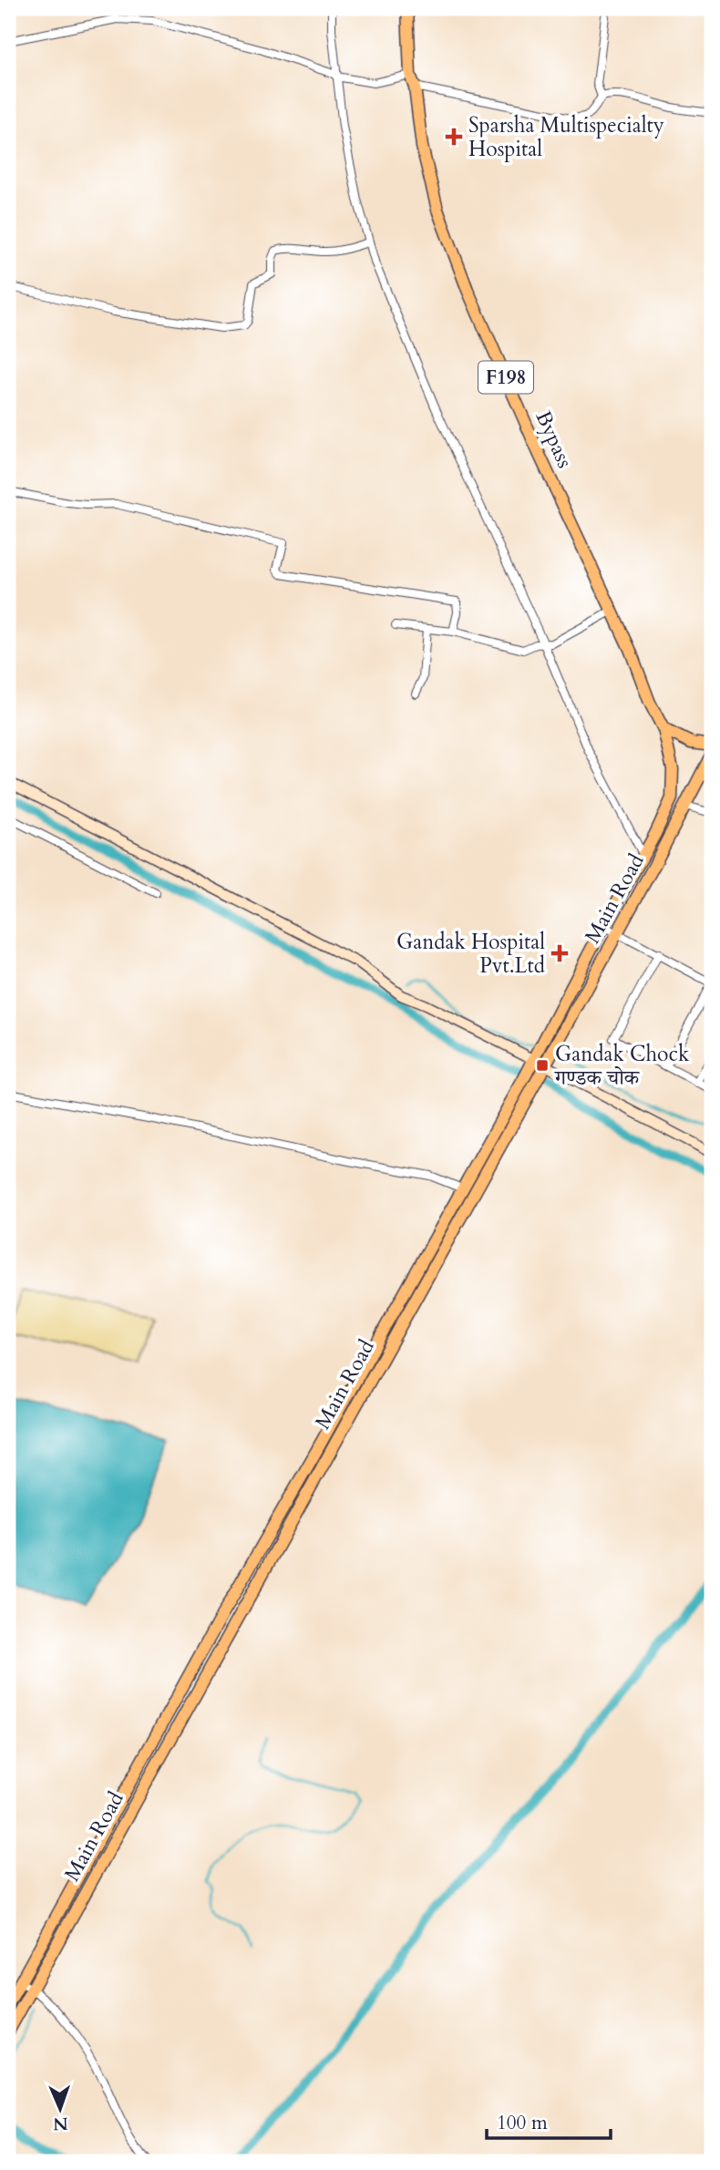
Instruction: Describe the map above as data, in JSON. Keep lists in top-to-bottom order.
{
  "streets": {
    "main road": ["F198", "Bypass", "Main Road"]
  },
  "crossings": [
    ["Bypass", "Main Road"]
  ],
  "places": {
    "health": ["Sparsha Multispecialty Hospital", "Gandak Hospital Pvt.Ltd"],
    "transit": ["Gandak Chock गण्डक चोक"]
  },
  "scale_bar": "100 m",
  "north": "bottom"
}
